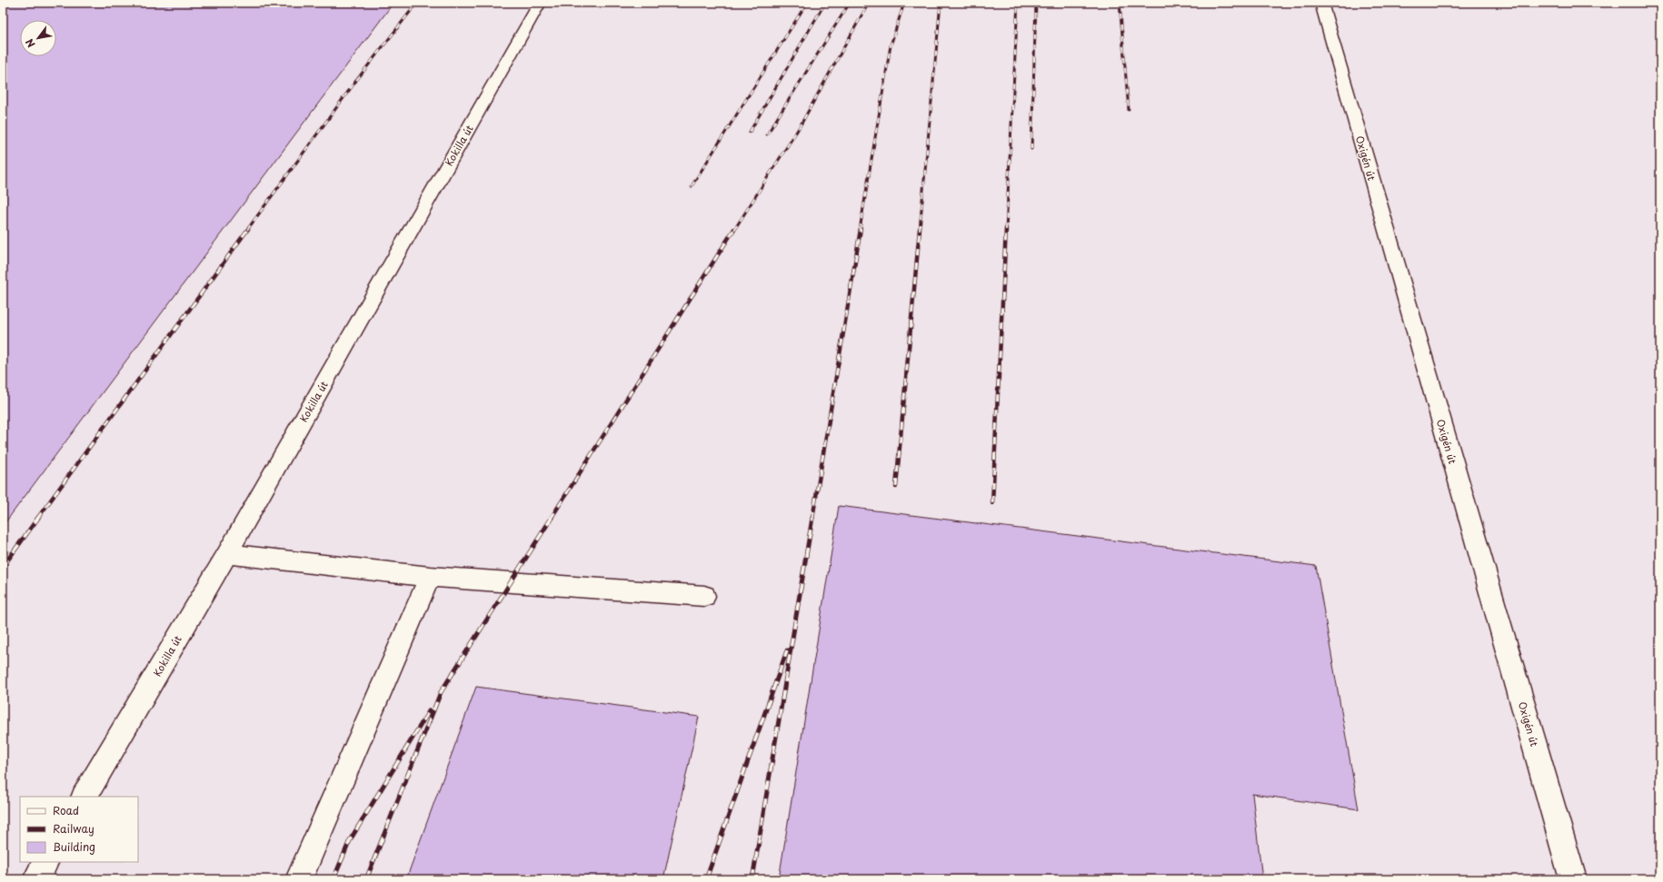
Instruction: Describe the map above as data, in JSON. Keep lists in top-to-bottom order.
{
  "streets": {
    "lane": ["Kokilla út", "Oxigén út"]
  },
  "legend": ["Road", "Railway", "Building"],
  "north": "bottom left"
}
